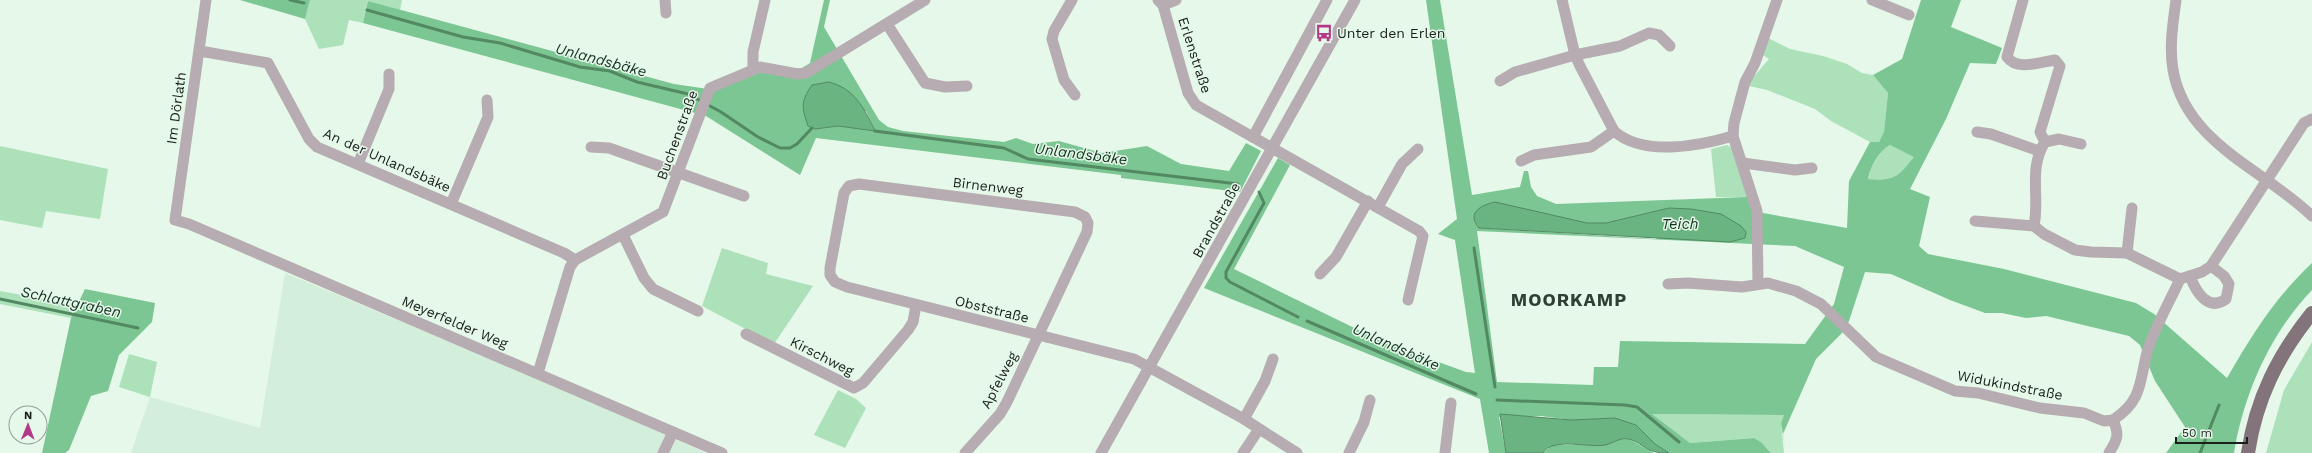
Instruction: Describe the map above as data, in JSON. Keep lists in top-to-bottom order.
{
  "streets": {
    "street": [
      "Erlenstraße",
      "Im Dörlath",
      "Buchenstraße",
      "An der Unlandsbäke",
      "Birnenweg",
      "Brandstraße",
      "Obststraße",
      "Meyerfelder Weg",
      "Kirschweg",
      "Apfelweg",
      "Widukindstraße"
    ]
  },
  "crossings": [
    ["Erlenstraße", "Brandstraße"],
    ["Im Dörlath", "An der Unlandsbäke"],
    ["Im Dörlath", "Meyerfelder Weg"],
    ["Buchenstraße", "An der Unlandsbäke"],
    ["Birnenweg", "Obststraße"],
    ["Birnenweg", "Apfelweg"],
    ["Brandstraße", "Obststraße"],
    ["Obststraße", "Kirschweg"],
    ["Obststraße", "Apfelweg"]
  ],
  "districts": ["MOORKAMP"],
  "water": ["Unlandsbäke", "Teich", "Schlattgraben"],
  "places": {
    "bus stop": ["Unter den Erlen"]
  },
  "scale_bar": "50 m",
  "north": "top"
}
